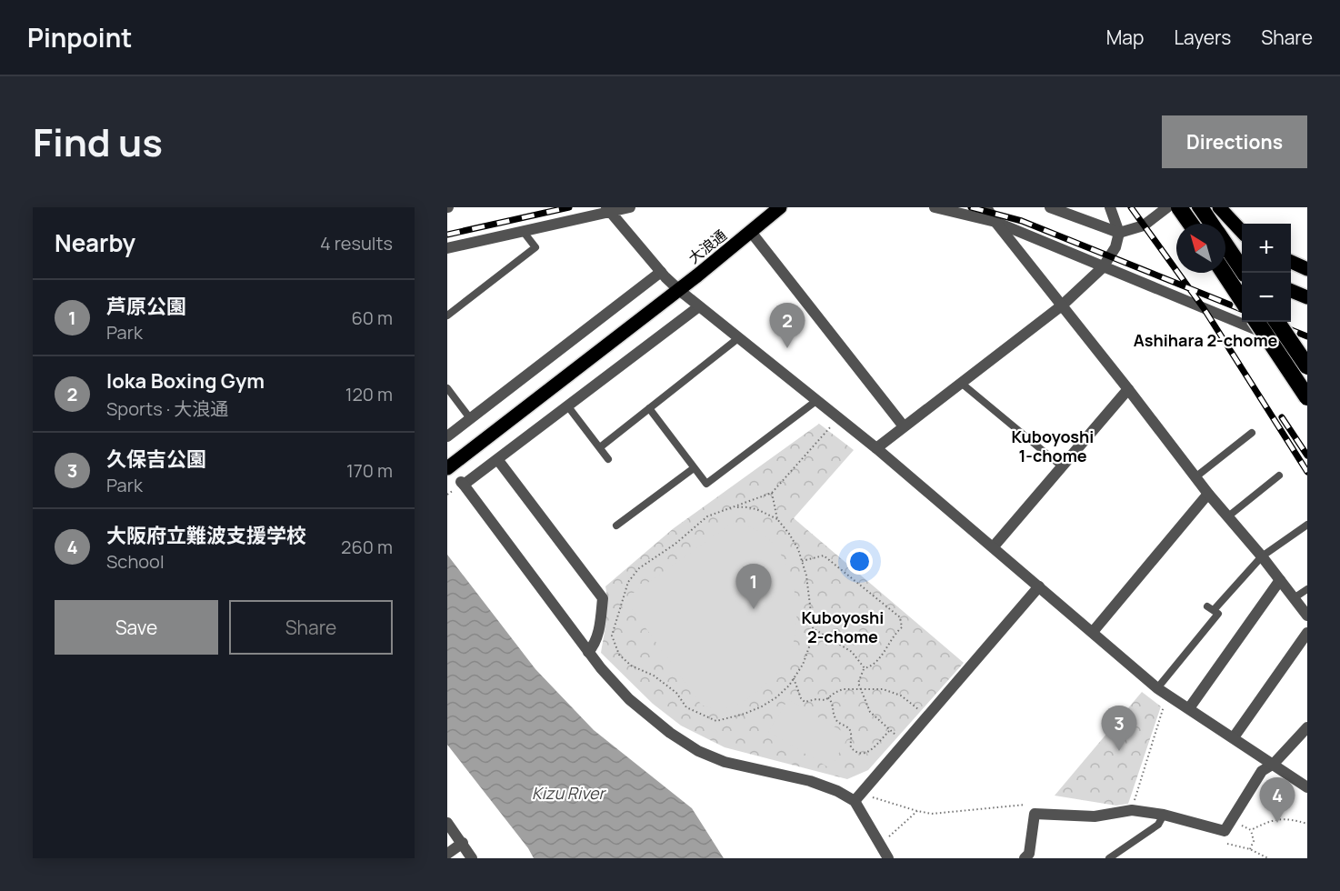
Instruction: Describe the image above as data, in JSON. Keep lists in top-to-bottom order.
{
  "streets": {
    "main road": ["大浪通"]
  },
  "districts": ["Ashihara 2-chome", "Kuboyoshi 1-chome", "Kuboyoshi 2-chome"],
  "water": ["Kizu River"],
  "north": "top left",
  "page": {
    "header": "Pinpoint",
    "nav": ["Map", "Layers", "Share"],
    "title": "Find us",
    "buttons": [
      "Directions",
      ["Save", "Share"]
    ],
    "heading": ["Nearby", "4 results"],
    "map_buttons": ["+", "−"],
    "list": [
      {
        "mark": "1",
        "name": "芦原公園",
        "note": "Park",
        "value": "60 m"
      },
      {
        "mark": "2",
        "name": "Ioka Boxing Gym",
        "note": "Sports · 大浪通",
        "value": "120 m"
      },
      {
        "mark": "3",
        "name": "久保吉公園",
        "note": "Park",
        "value": "170 m"
      },
      {
        "mark": "4",
        "name": "大阪府立難波支援学校",
        "note": "School",
        "value": "260 m"
      }
    ],
    "pins": [
      "2",
      "1",
      "3",
      "4"
    ]
  }
}
